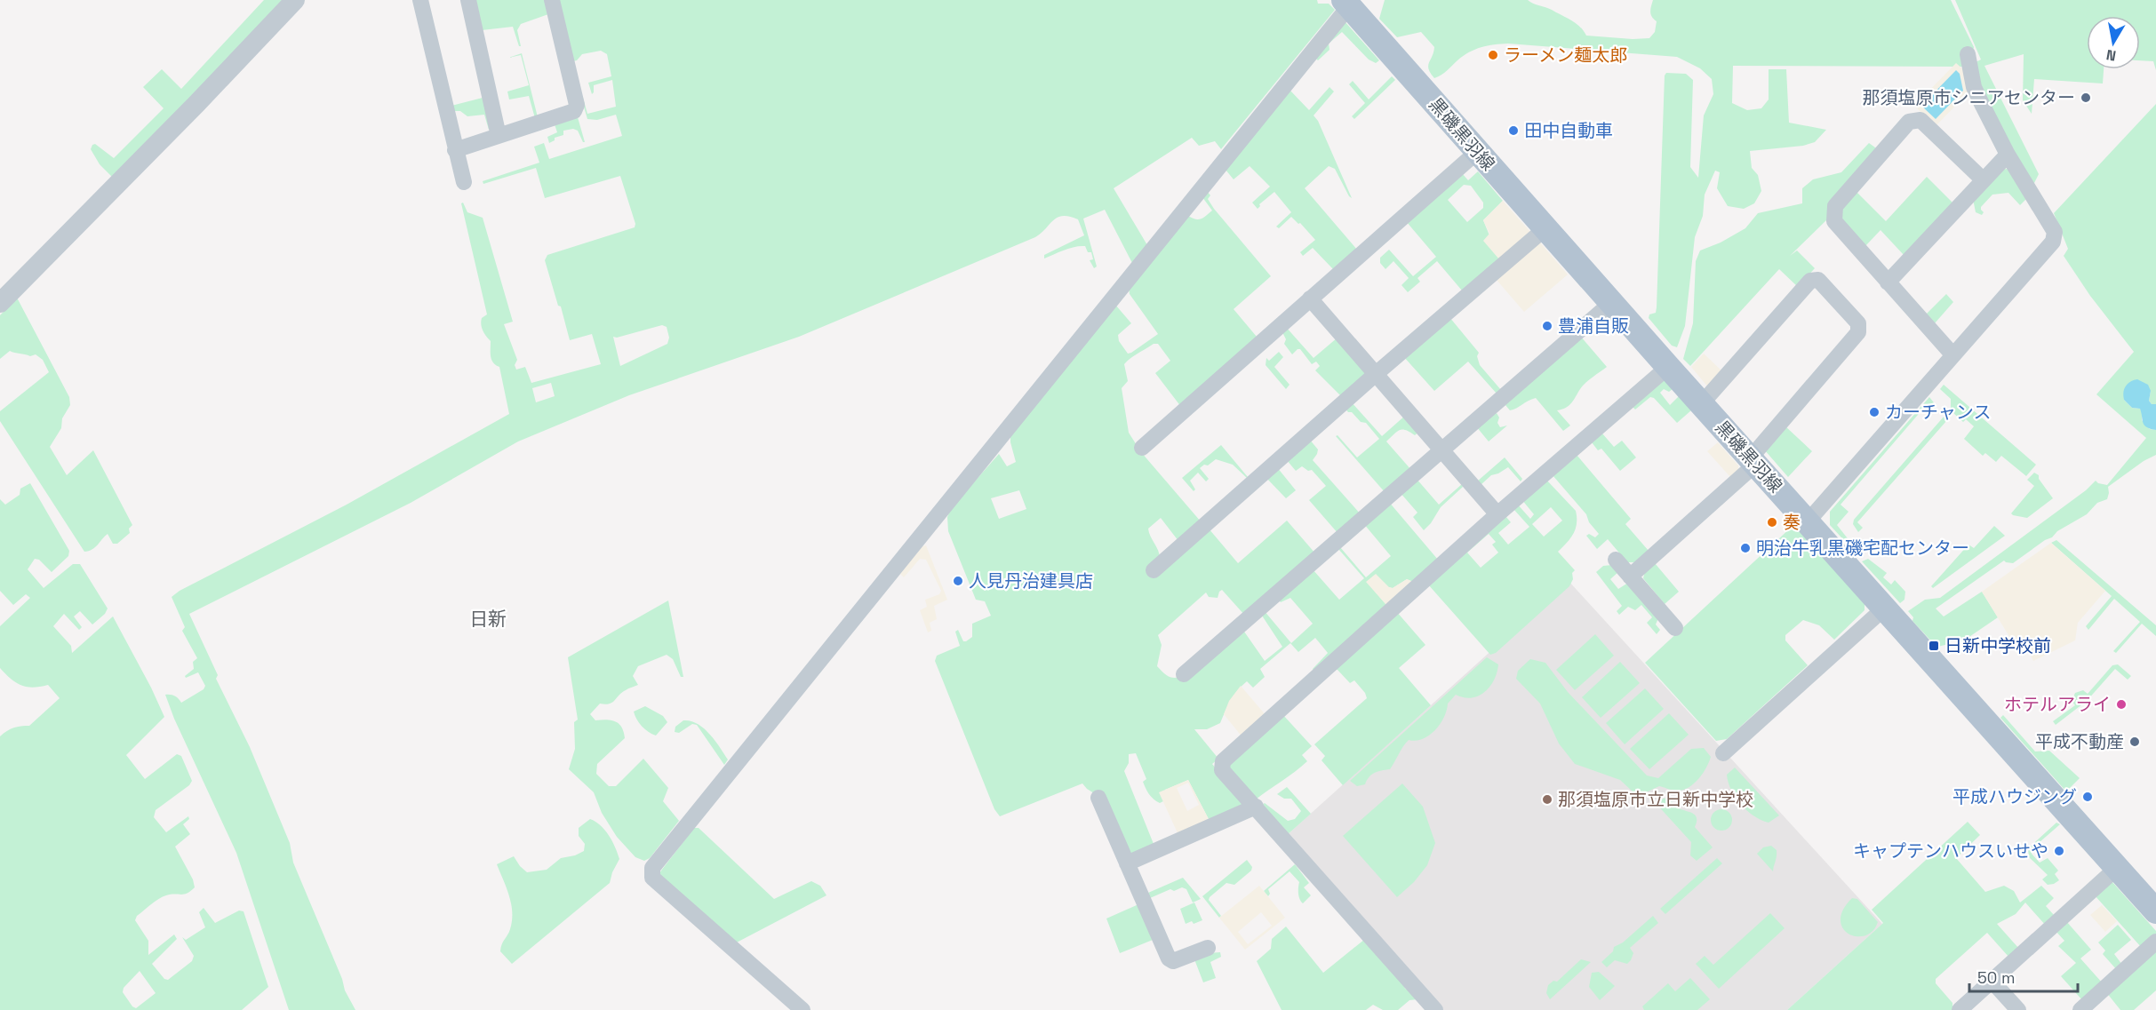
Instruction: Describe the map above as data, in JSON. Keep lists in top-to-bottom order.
{
  "streets": {
    "main road": ["黒磯黒羽線"]
  },
  "districts": ["日新"],
  "places": {
    "other": [
      "ラーメン麺太郎",
      "那須塩原市シニアセンター",
      "田中自動車",
      "豊浦自販",
      "カーチャンス",
      "奏",
      "明治牛乳黒磯宅配センター",
      "人見丹治建具店",
      "ホテルアライ",
      "平成不動産",
      "平成ハウジング",
      "那須塩原市立日新中学校",
      "キャプテンハウスいせや"
    ],
    "transit": ["日新中学校前"]
  },
  "scale_bar": "50 m",
  "north": "bottom"
}
